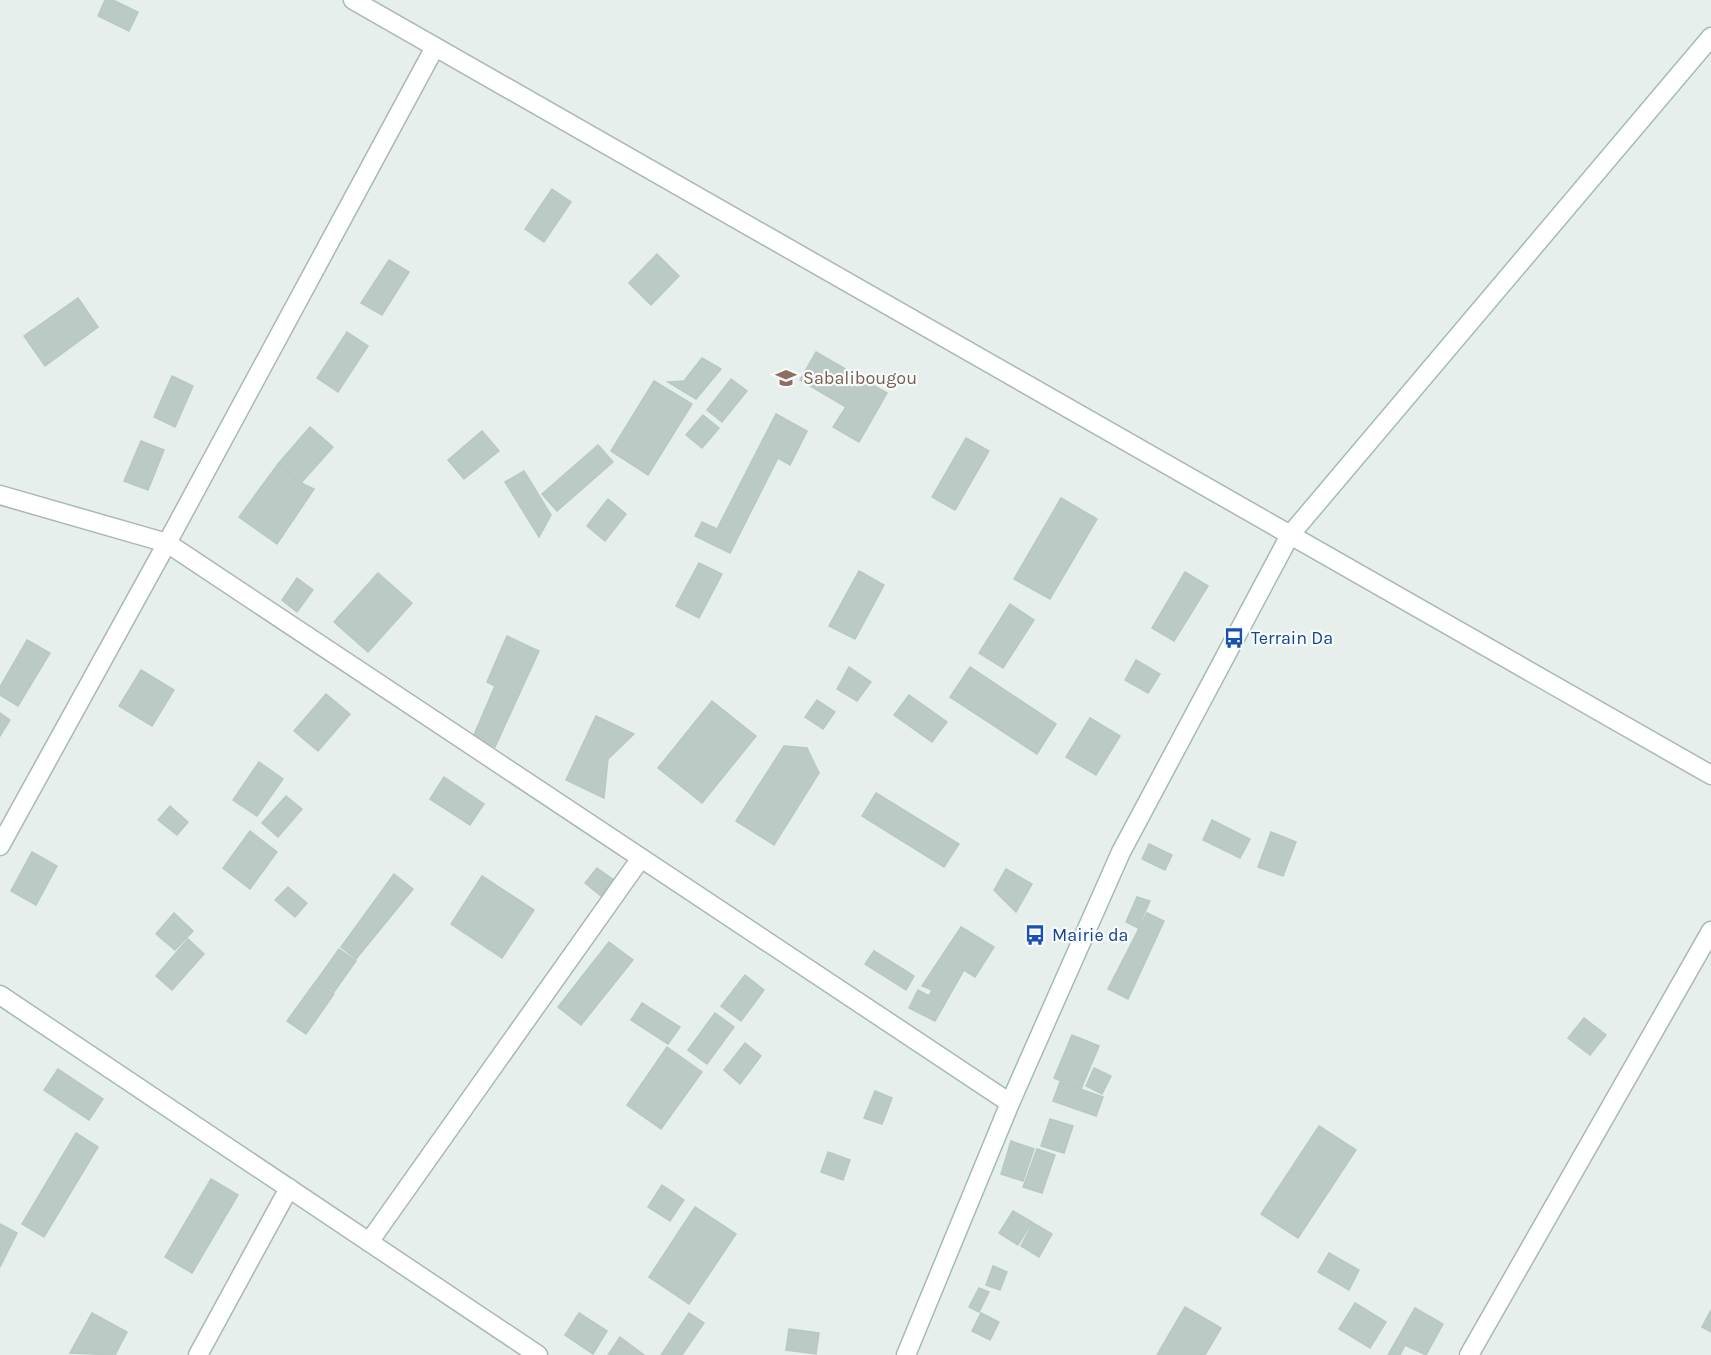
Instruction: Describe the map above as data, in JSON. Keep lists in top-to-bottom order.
{
  "places": {
    "school or university": ["Sabalibougou"],
    "bus stop": ["Terrain Da", "Mairie da"]
  }
}
